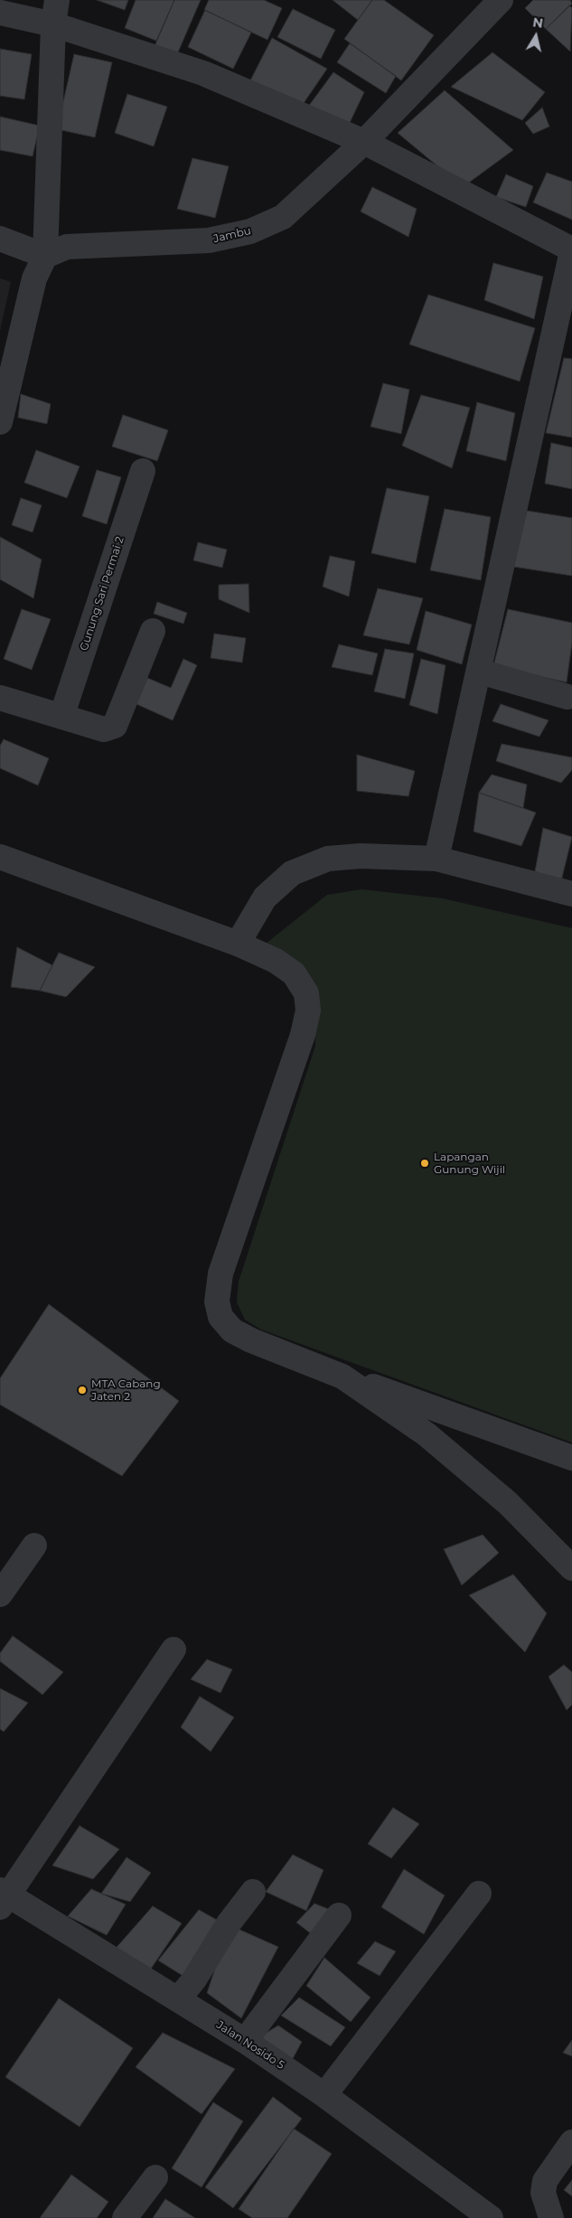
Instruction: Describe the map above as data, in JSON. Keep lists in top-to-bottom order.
{
  "streets": {
    "street": ["Jambu", "Gunung Sari Permai 2", "Jalan Nosido 5"]
  },
  "places": ["Lapangan Gunung Wijil", "MTA Cabang Jaten 2"],
  "north": "top"
}
